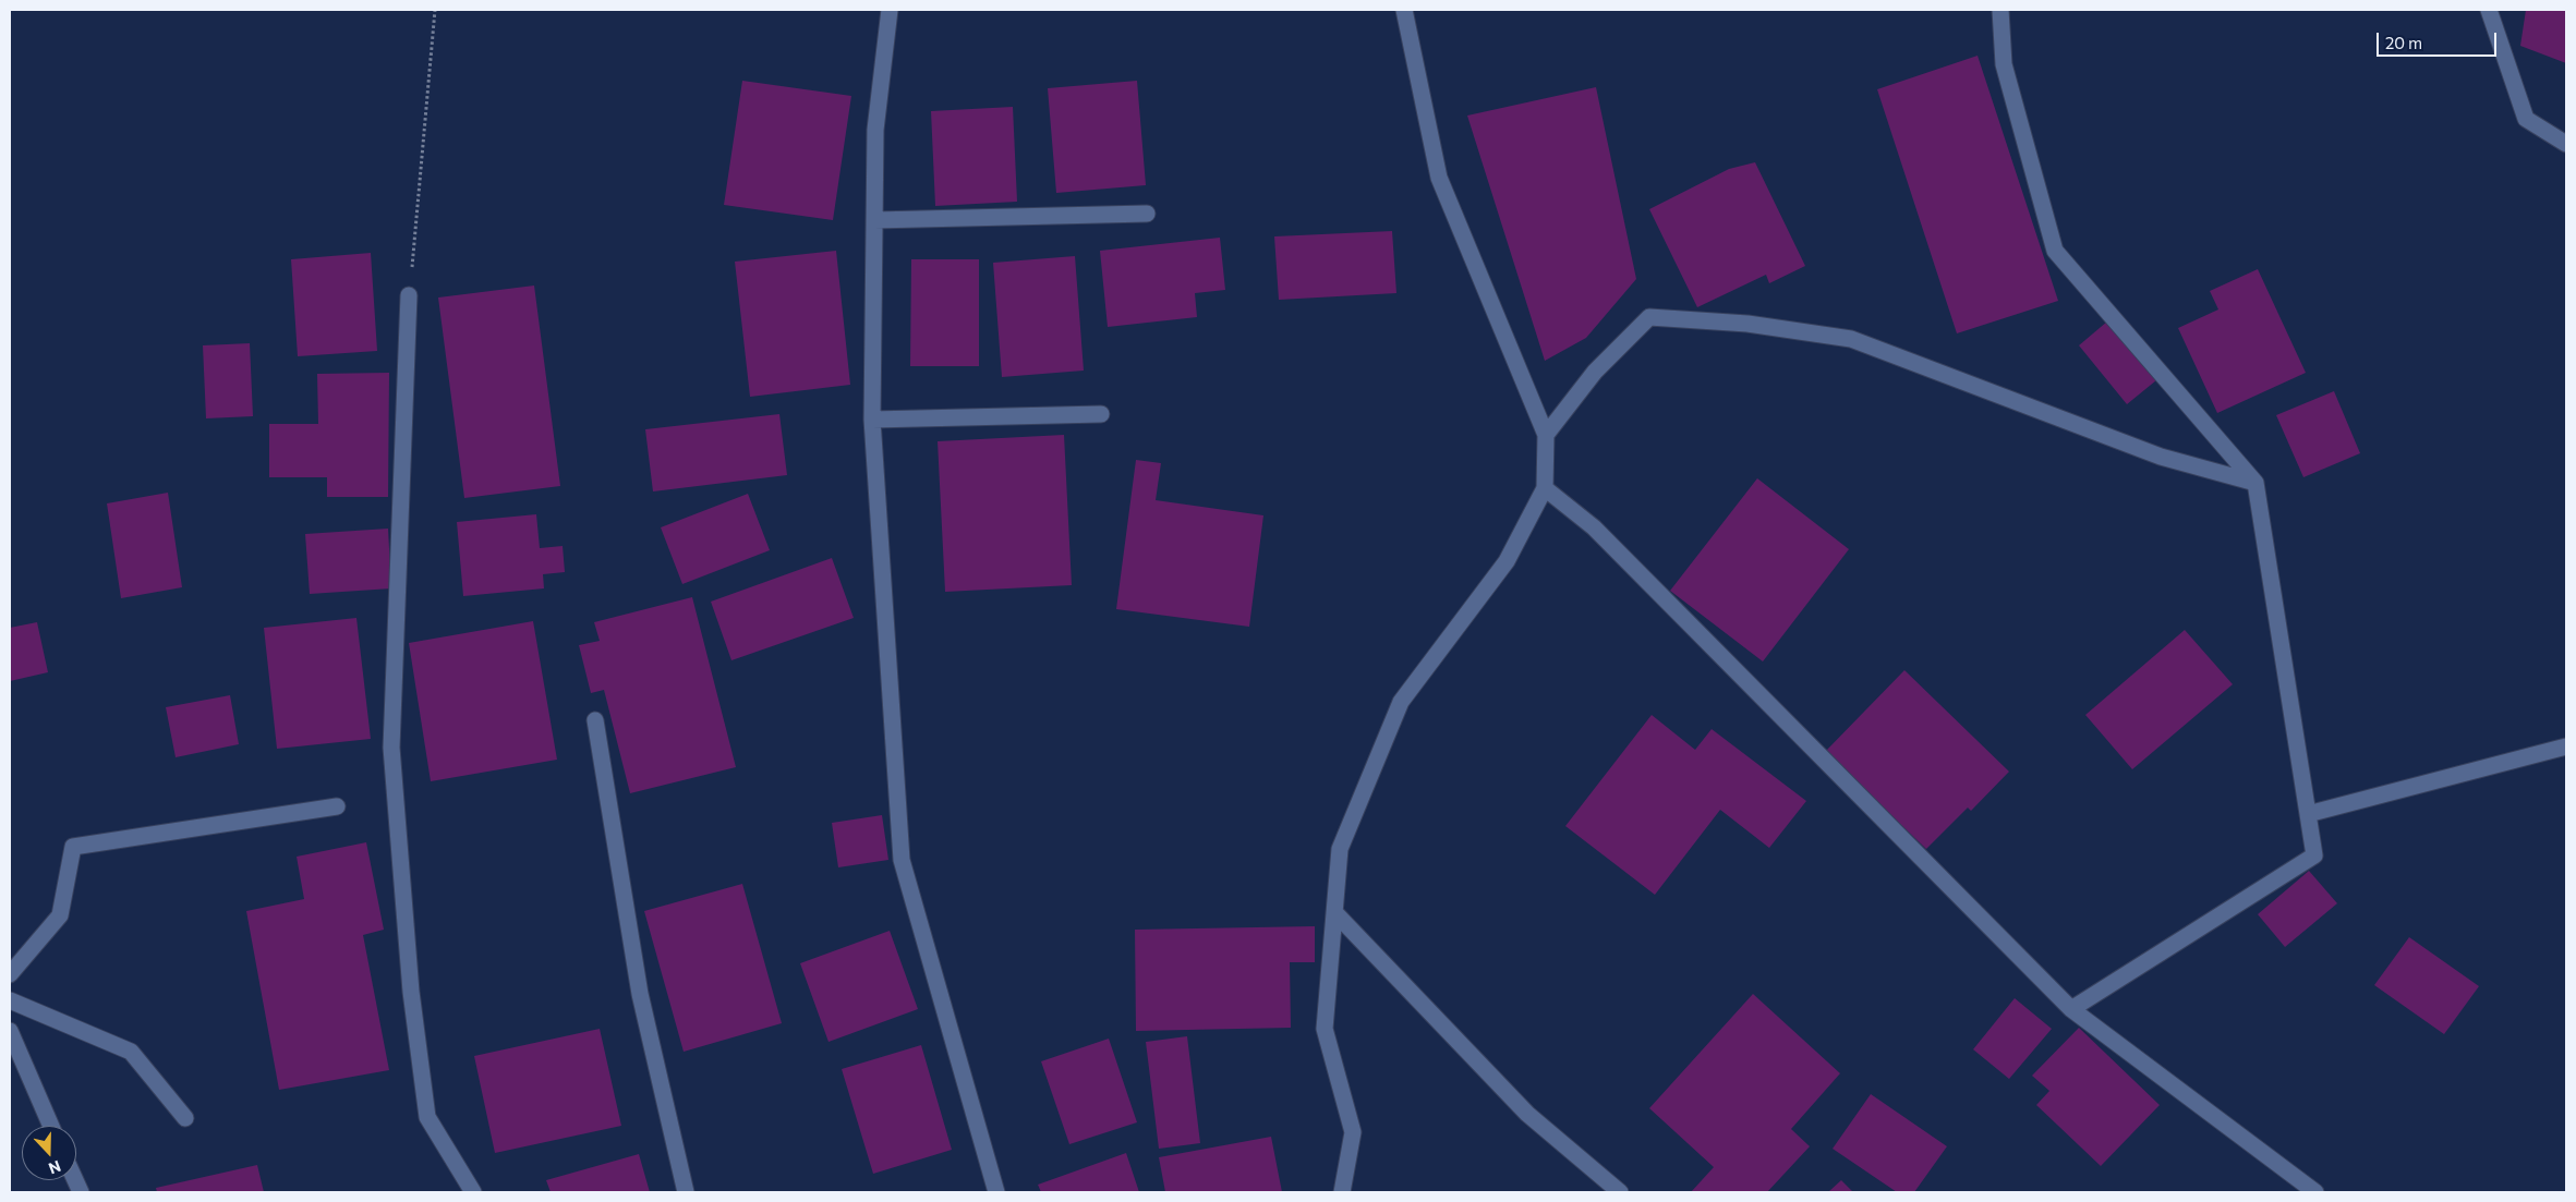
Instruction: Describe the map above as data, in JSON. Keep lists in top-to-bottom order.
{
  "scale_bar": "20 m",
  "north": "bottom"
}
